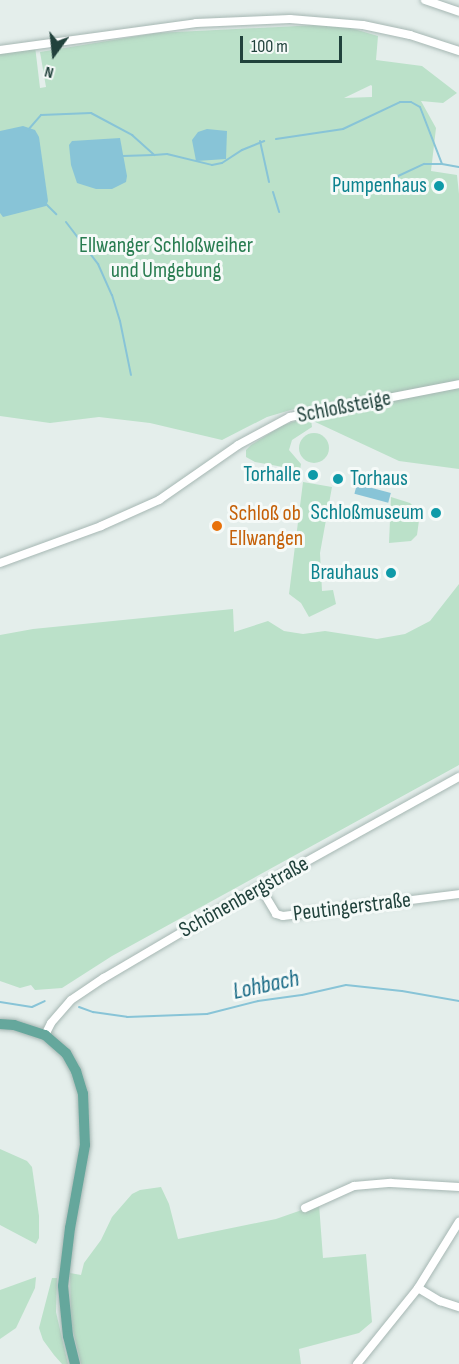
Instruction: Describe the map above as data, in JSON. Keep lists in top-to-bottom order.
{
  "streets": {
    "street": ["Schloßsteige", "Schönenbergstraße", "Peutingerstraße"]
  },
  "crossings": [
    ["Schönenbergstraße", "Peutingerstraße"]
  ],
  "water": ["Lohbach"],
  "parks": ["Ellwanger Schloßweiher und Umgebung"],
  "places": [
    "Pumpenhaus",
    "Torhalle",
    "Torhaus",
    "Schloßmuseum",
    "Schloß ob Ellwangen",
    "Brauhaus"
  ],
  "scale_bar": "100 m",
  "north": "bottom"
}
